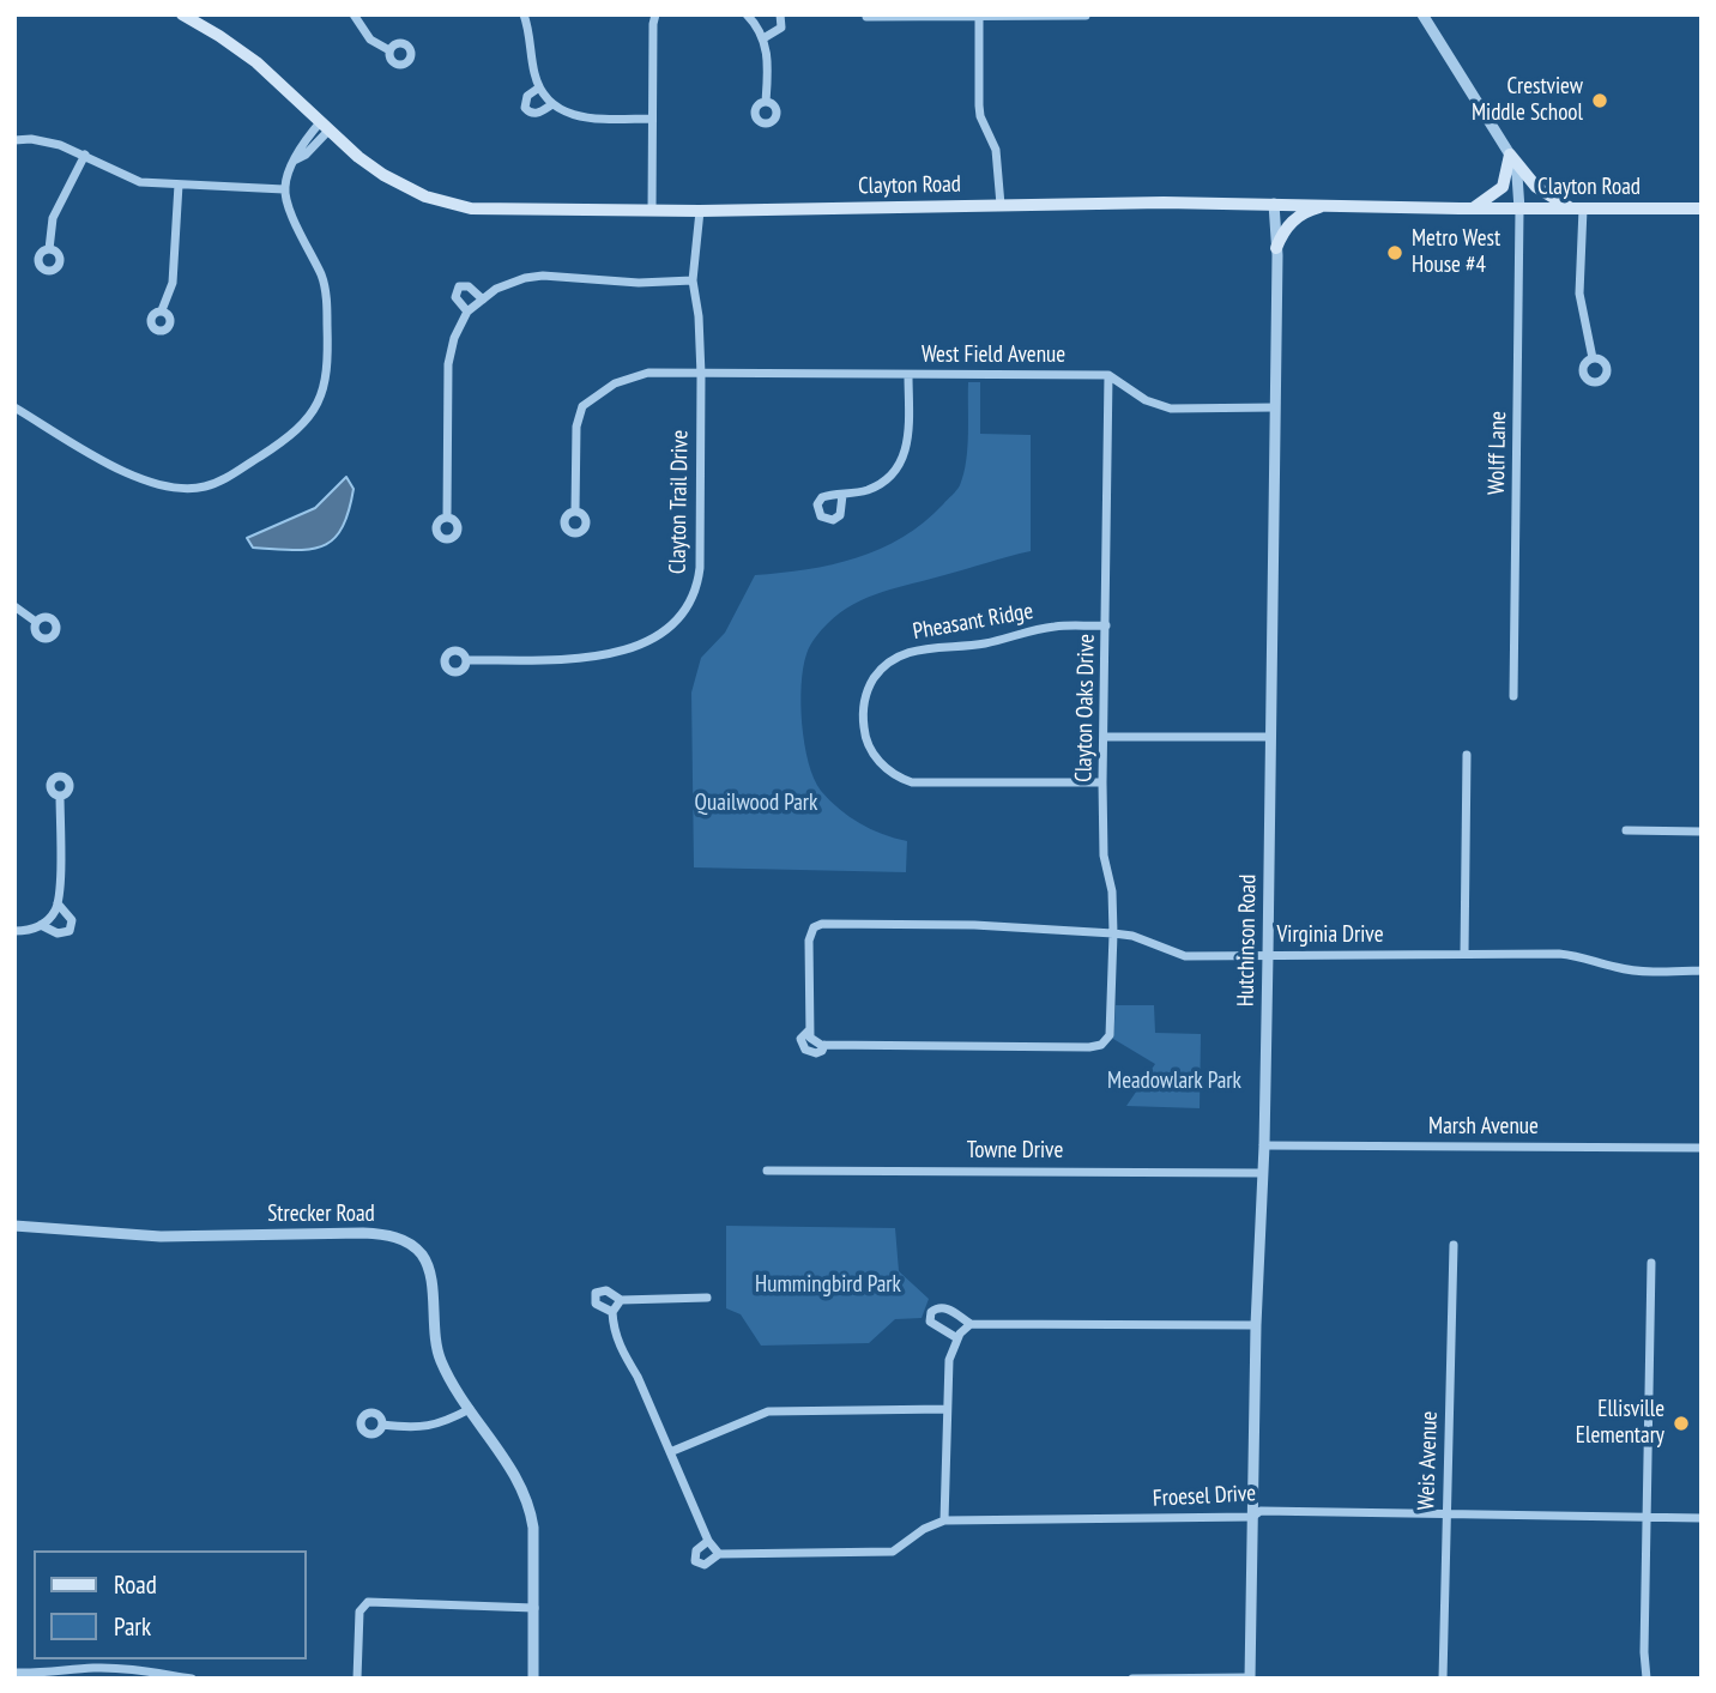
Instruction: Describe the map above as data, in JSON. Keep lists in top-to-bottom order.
{
  "streets": {
    "main road": ["Clayton Road"],
    "street": [
      "West Field Avenue",
      "Wolff Lane",
      "Clayton Trail Drive",
      "Pheasant Ridge",
      "Clayton Oaks Drive",
      "Virginia Drive",
      "Hutchinson Road",
      "Marsh Avenue",
      "Towne Drive",
      "Strecker Road",
      "Weis Avenue",
      "Froesel Drive"
    ]
  },
  "crossings": [
    ["Clayton Road", "Wolff Lane"],
    ["Clayton Road", "Clayton Trail Drive"],
    ["Clayton Road", "Hutchinson Road"],
    ["West Field Avenue", "Clayton Trail Drive"],
    ["West Field Avenue", "Clayton Oaks Drive"],
    ["Pheasant Ridge", "Clayton Oaks Drive"],
    ["Clayton Oaks Drive", "Virginia Drive"],
    ["Virginia Drive", "Hutchinson Road"],
    ["Hutchinson Road", "Marsh Avenue"],
    ["Hutchinson Road", "Towne Drive"],
    ["Hutchinson Road", "Froesel Drive"],
    ["Weis Avenue", "Froesel Drive"]
  ],
  "parks": ["Quailwood Park", "Meadowlark Park", "Hummingbird Park"],
  "places": ["Crestview Middle School", "Metro West House #4", "Ellisville Elementary"],
  "legend": ["Road", "Park"]
}
